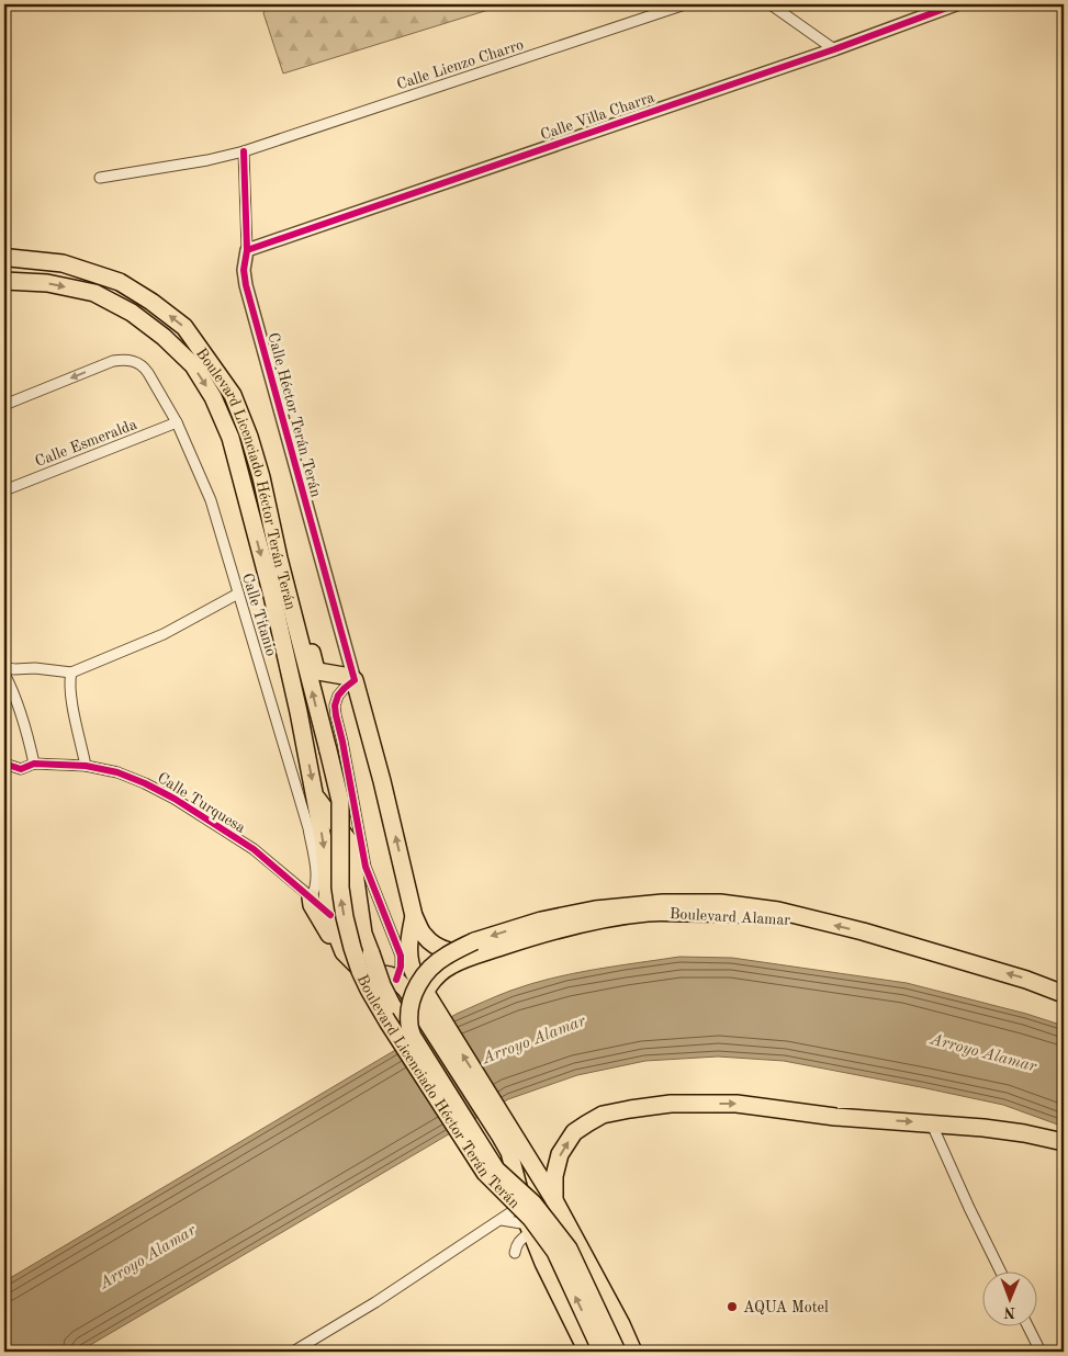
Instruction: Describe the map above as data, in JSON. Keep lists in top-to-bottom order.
{
  "streets": {
    "main road": ["Calle Héctor Terán Terán", "Boulevard Licenciado Héctor Terán Terán"],
    "street": [
      "Calle Lienzo Charro",
      "Calle Villa Charra",
      "Calle Esmeralda",
      "Calle Titanio",
      "Calle Turquesa"
    ]
  },
  "crossings": [
    ["Calle Lienzo Charro", "Calle Héctor Terán Terán"],
    ["Calle Villa Charra", "Calle Héctor Terán Terán"],
    ["Calle Héctor Terán Terán", "Boulevard Licenciado Héctor Terán Terán"],
    ["Calle Esmeralda", "Calle Titanio"],
    ["Boulevard Licenciado Héctor Terán Terán", "Calle Turquesa"],
    ["Calle Titanio", "Calle Turquesa"]
  ],
  "water": ["Arroyo Alamar"],
  "places": ["AQUA Motel"],
  "north": "bottom"
}
